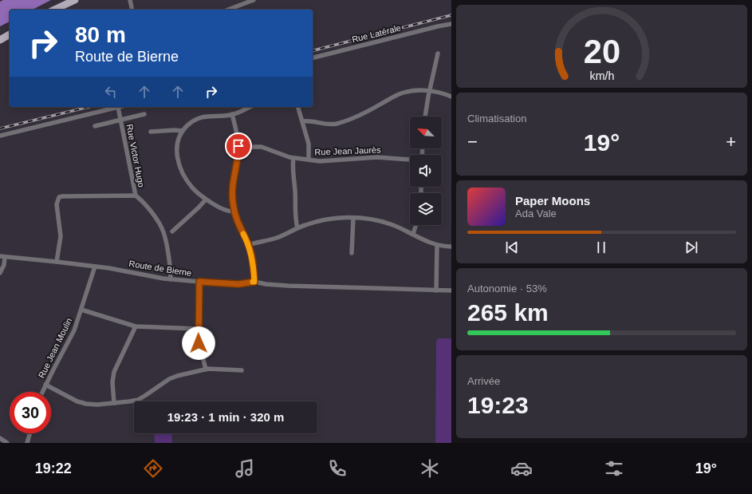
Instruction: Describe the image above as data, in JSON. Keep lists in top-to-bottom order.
{
  "streets": {
    "street": [
      "Rue Latérale",
      "Rue Jean Jaurès",
      "Rue Victor Hugo",
      "Route de Bierne",
      "Rue Jean Moulin"
    ]
  },
  "crossings": [
    ["Rue Victor Hugo", "Route de Bierne"],
    ["Route de Bierne", "Rue Jean Moulin"]
  ],
  "north": "top left",
  "page": {
    "turn": ["80 m", "Route de Bierne"],
    "tile": [
      "Climatisation",
      ["Autonomie · 53%", "265 km"],
      ["Arrivée", "19:23"]
    ],
    "heat": ["−", "19°", "+"],
    "song": ["Paper Moons", "Ada Vale"],
    "limit": "30",
    "trip": "19:23 · 1 min · 320 m",
    "tabs": ["19:22", "19°"],
    "gauge": ["20", "km/h"]
  }
}
